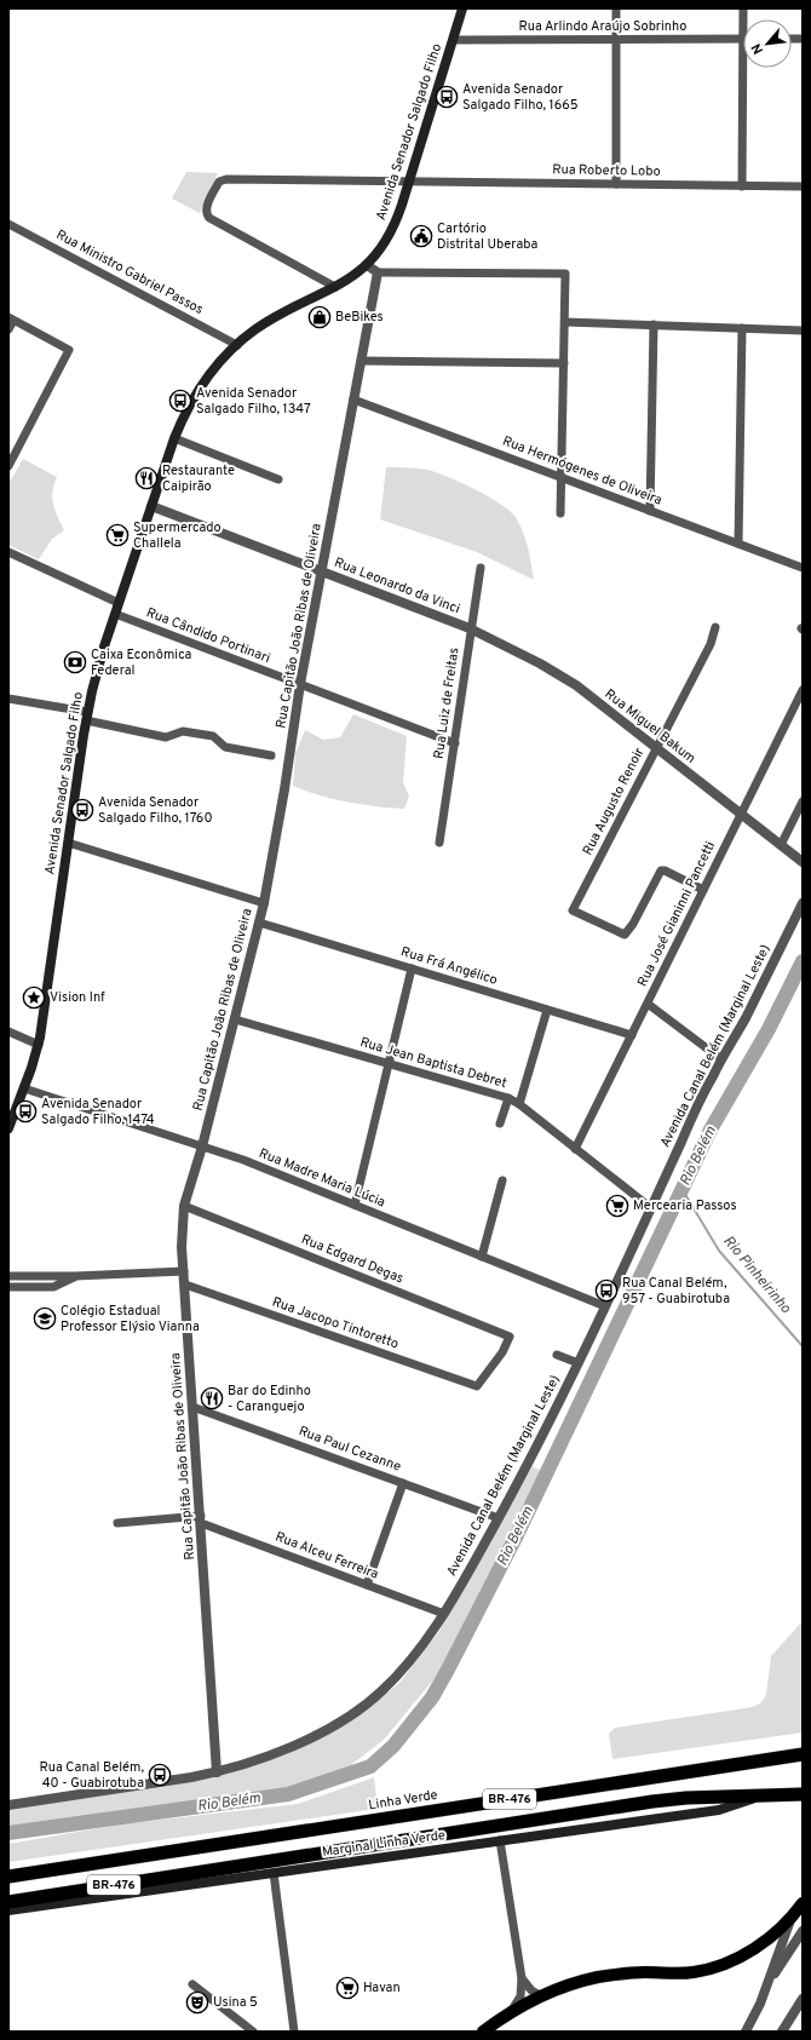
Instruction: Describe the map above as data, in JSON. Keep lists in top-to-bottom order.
{
  "streets": {
    "highway": ["BR-476", "Linha Verde"],
    "main road": ["Avenida Senador Salgado Filho", "Marginal Linha Verde"],
    "street": [
      "Rua Arlindo Araújo Sobrinho",
      "Rua Roberto Lobo",
      "Rua Ministro Gabriel Passos",
      "Rua Hermógenes de Oliveira",
      "Rua Leonardo da Vinci",
      "Rua Capitão João Ribas de Oliveira",
      "Rua Cândido Portinari",
      "Rua Luiz de Freitas",
      "Rua Miguel Bakum",
      "Rua Augusto Renoir",
      "Rua José Gianinni Pancetti",
      "Rua Frá Angélico",
      "Avenida Canal Belém (Marginal Leste)",
      "Rua Jean Baptista Debret",
      "Rua Madre Maria Lúcia",
      "Rua Edgard Degas",
      "Rua Jacopo Tintoretto",
      "Rua Paul Cezanne",
      "Rua Alceu Ferreira"
    ]
  },
  "crossings": [
    ["Rua Arlindo Araújo Sobrinho", "Avenida Senador Salgado Filho"],
    ["Avenida Senador Salgado Filho", "Rua Roberto Lobo"],
    ["Avenida Senador Salgado Filho", "Rua Ministro Gabriel Passos"],
    ["Avenida Senador Salgado Filho", "Rua Leonardo da Vinci"],
    ["Avenida Senador Salgado Filho", "Rua Cândido Portinari"],
    ["Avenida Senador Salgado Filho", "Rua Madre Maria Lúcia"],
    ["Rua Hermógenes de Oliveira", "Rua Capitão João Ribas de Oliveira"],
    ["Rua Leonardo da Vinci", "Rua Capitão João Ribas de Oliveira"],
    ["Rua Leonardo da Vinci", "Rua Luiz de Freitas"],
    ["Rua Leonardo da Vinci", "Rua Miguel Bakum"],
    ["Rua Capitão João Ribas de Oliveira", "Rua Cândido Portinari"],
    ["Rua Capitão João Ribas de Oliveira", "Rua Frá Angélico"],
    ["Rua Capitão João Ribas de Oliveira", "Avenida Canal Belém (Marginal Leste)"],
    ["Rua Capitão João Ribas de Oliveira", "Rua Jean Baptista Debret"],
    ["Rua Capitão João Ribas de Oliveira", "Rua Madre Maria Lúcia"],
    ["Rua Capitão João Ribas de Oliveira", "Rua Edgard Degas"],
    ["Rua Capitão João Ribas de Oliveira", "Rua Jacopo Tintoretto"],
    ["Rua Capitão João Ribas de Oliveira", "Rua Paul Cezanne"],
    ["Rua Capitão João Ribas de Oliveira", "Rua Alceu Ferreira"],
    ["Rua Cândido Portinari", "Rua Luiz de Freitas"],
    ["Rua Luiz de Freitas", "Rua Miguel Bakum"],
    ["Rua Miguel Bakum", "Rua Augusto Renoir"],
    ["Rua Miguel Bakum", "Rua José Gianinni Pancetti"],
    ["Rua Augusto Renoir", "Rua José Gianinni Pancetti"],
    ["Rua José Gianinni Pancetti", "Rua Frá Angélico"],
    ["Rua José Gianinni Pancetti", "Rua Jean Baptista Debret"],
    ["Avenida Canal Belém (Marginal Leste)", "Rua Jean Baptista Debret"],
    ["Avenida Canal Belém (Marginal Leste)", "Rua Madre Maria Lúcia"],
    ["Avenida Canal Belém (Marginal Leste)", "Rua Paul Cezanne"],
    ["Avenida Canal Belém (Marginal Leste)", "Rua Alceu Ferreira"],
    ["Rua Edgard Degas", "Rua Jacopo Tintoretto"],
    ["BR-476", "Marginal Linha Verde"]
  ],
  "water": ["Rio Belém", "Rio Pinheirinho"],
  "places": {
    "bus stop": [
      "Avenida Senador Salgado Filho, 1665",
      "Avenida Senador Salgado Filho, 1347",
      "Avenida Senador Salgado Filho, 1760",
      "Avenida Senador Salgado Filho, 1474",
      "Rua Canal Belém, 957 - Guabirotuba",
      "Rua Canal Belém, 40 - Guabirotuba"
    ],
    "public building": ["Cartório Distrital Uberaba"],
    "shop": ["BeBikes"],
    "restaurant": ["Restaurante Caipirão", "Bar do Edinho - Caranguejo"],
    "supermarket": ["Supermercado Challela", "Mercearia Passos", "Havan"],
    "bank": ["Caixa Econômica Federal"],
    "place": ["Vision Inf"],
    "school or university": ["Colégio Estadual Professor Elýsio Vianna"],
    "theatre": ["Usina 5"]
  },
  "north": "bottom left"
}
